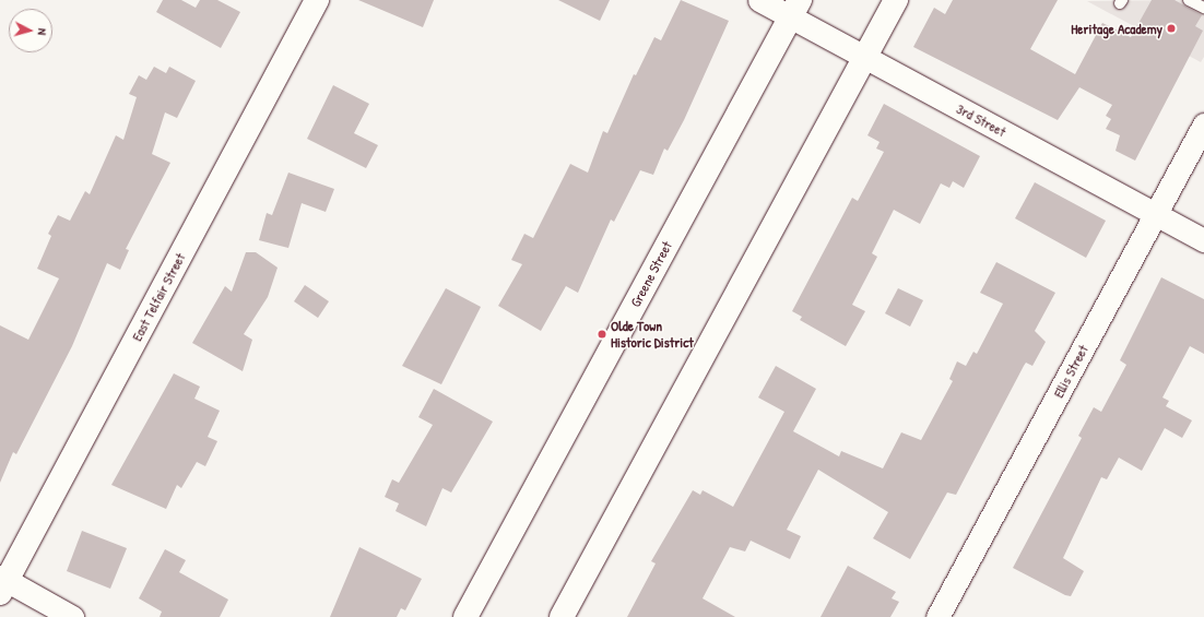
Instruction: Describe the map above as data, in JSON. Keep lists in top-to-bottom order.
{
  "streets": {
    "main road": ["Greene Street", "East Telfair Street"],
    "street": ["3rd Street", "Ellis Street"]
  },
  "crossings": [
    ["3rd Street", "Greene Street"],
    ["3rd Street", "Ellis Street"]
  ],
  "places": ["Heritage Academy", "Olde Town Historic District"],
  "north": "right"
}
